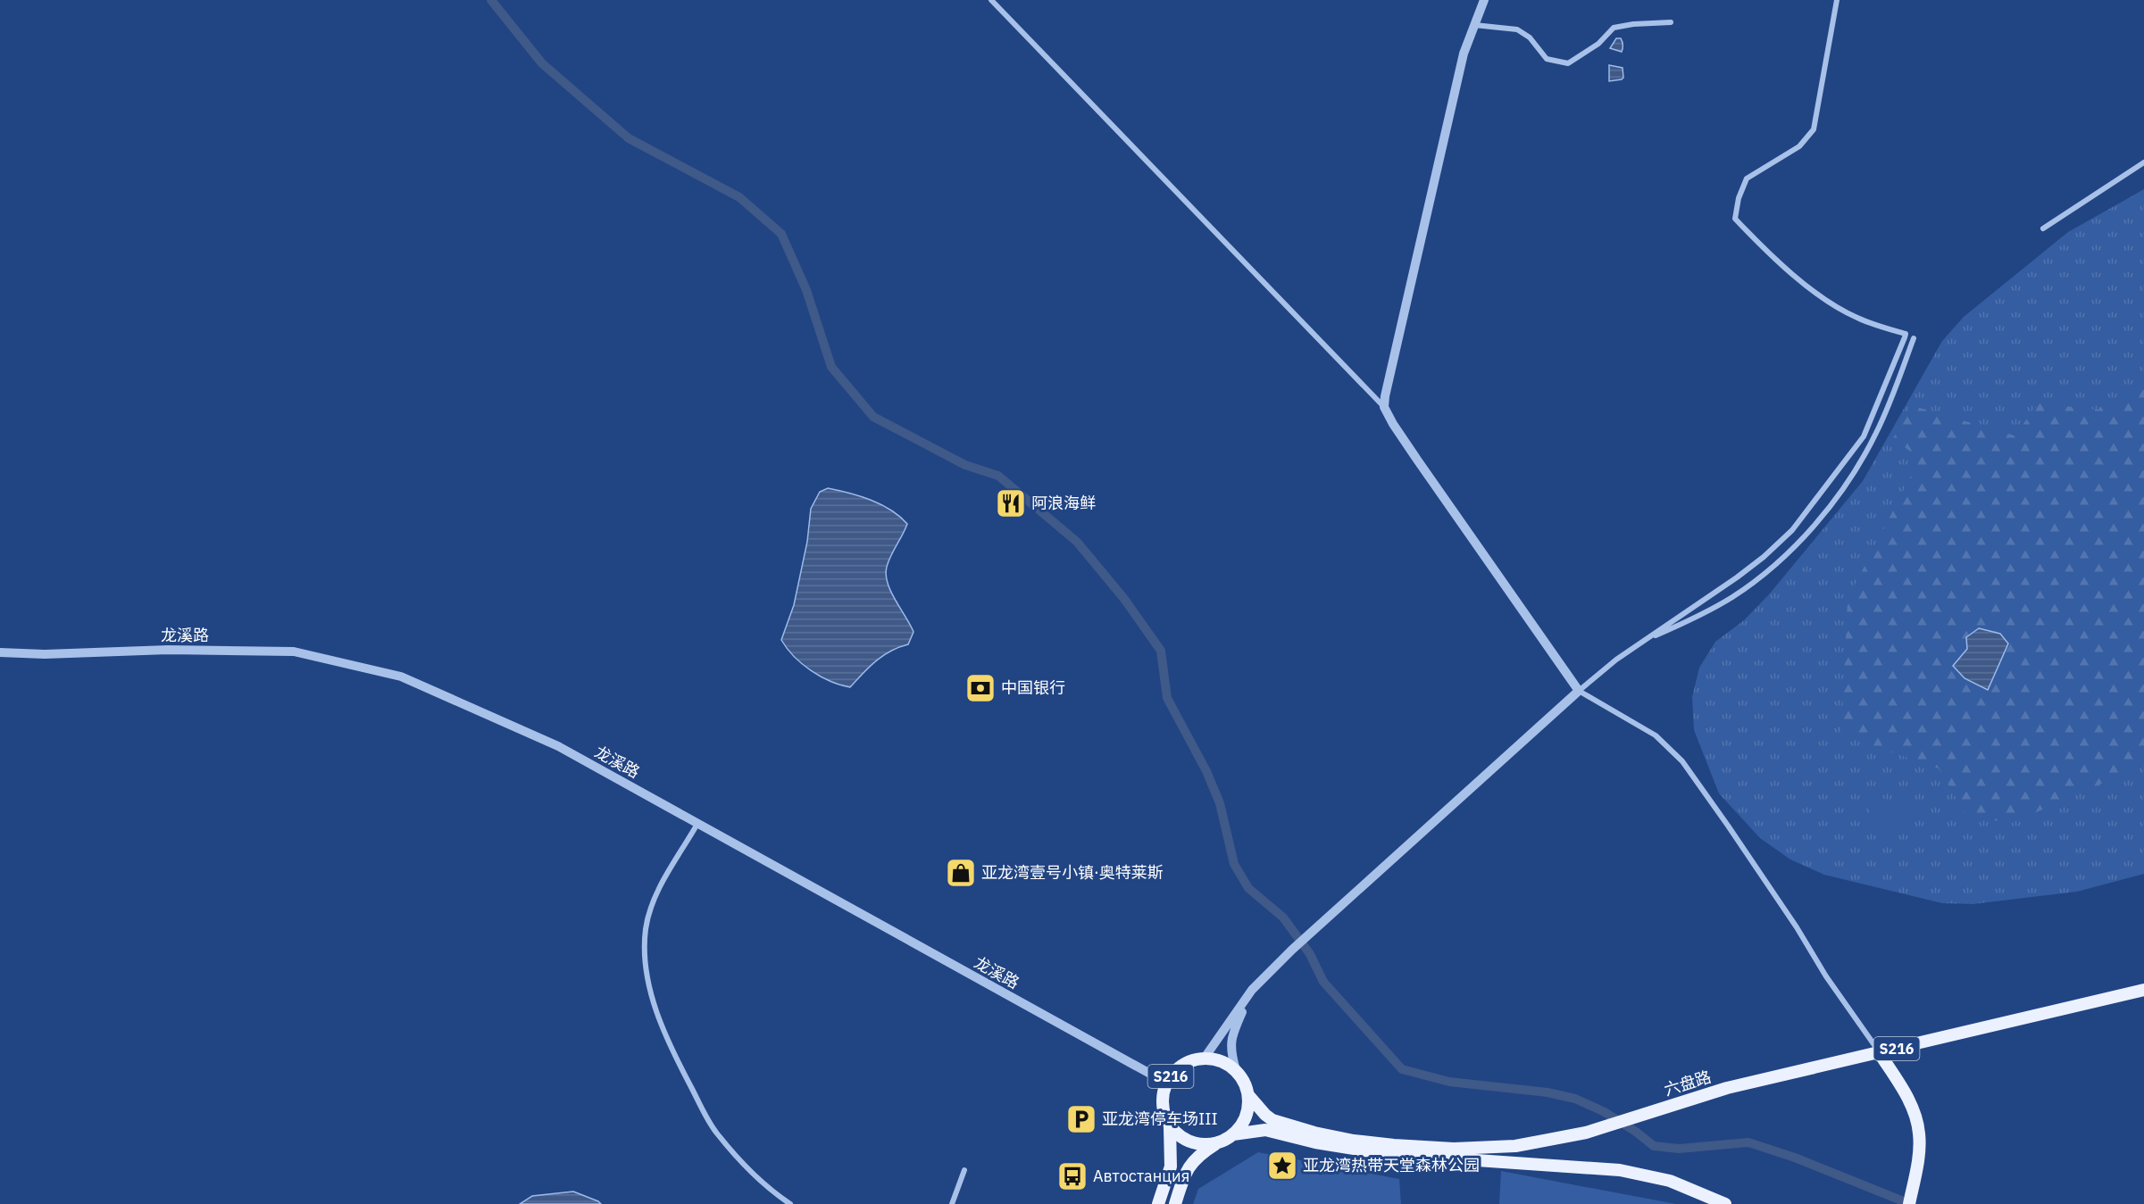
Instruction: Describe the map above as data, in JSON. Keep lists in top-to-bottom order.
{
  "streets": {
    "main road": ["S216", "六盘路"],
    "street": ["龙溪路"]
  },
  "crossings": [
    ["龙溪路", "S216"],
    ["龙溪路", "六盘路"],
    ["S216", "六盘路"]
  ],
  "places": {
    "restaurant": ["阿浪海鲜"],
    "bank": ["中国银行"],
    "shop": ["亚龙湾壹号小镇·奥特莱斯"],
    "parking": ["亚龙湾停车场III"],
    "place": ["亚龙湾热带天堂森林公园"],
    "bus stop": ["Автостанция"]
  }
}
